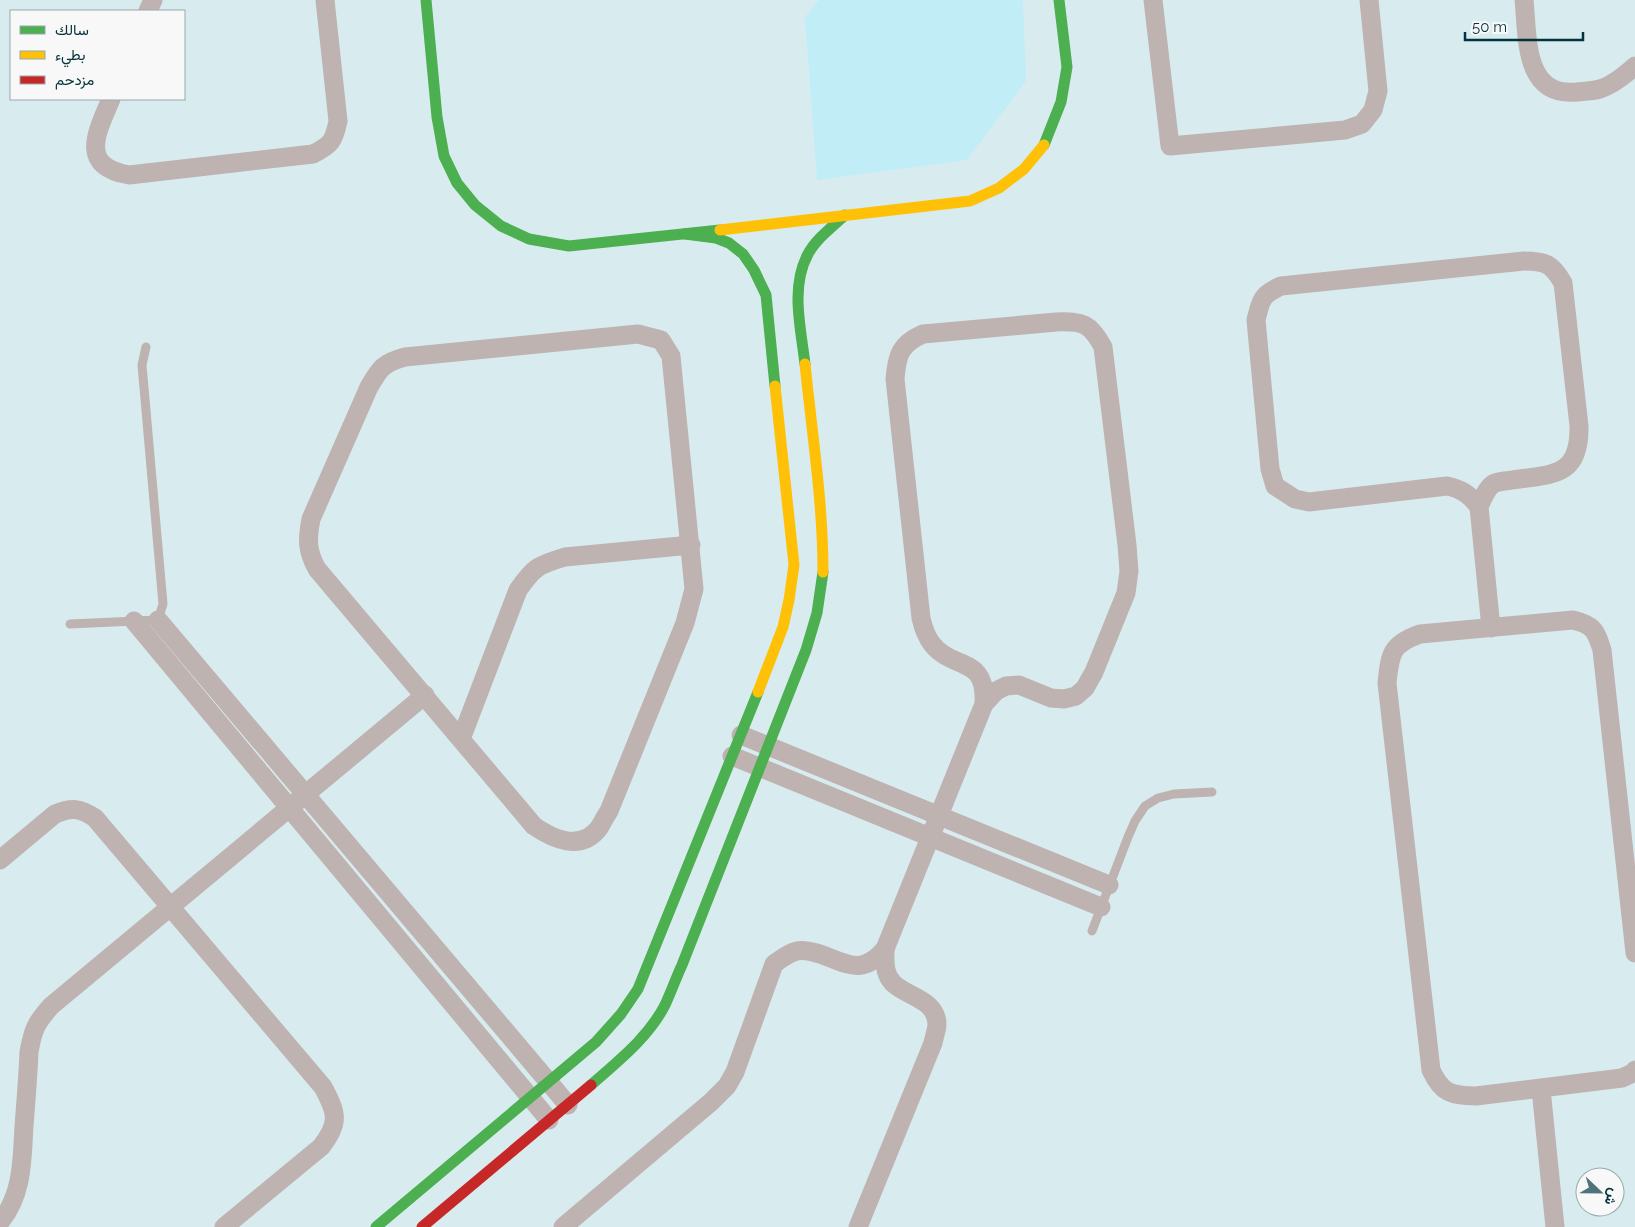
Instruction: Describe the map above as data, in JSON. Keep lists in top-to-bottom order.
{
  "legend": ["سالك", "بطيء", "مزدحم"],
  "scale_bar": "50 m",
  "north": "right"
}
